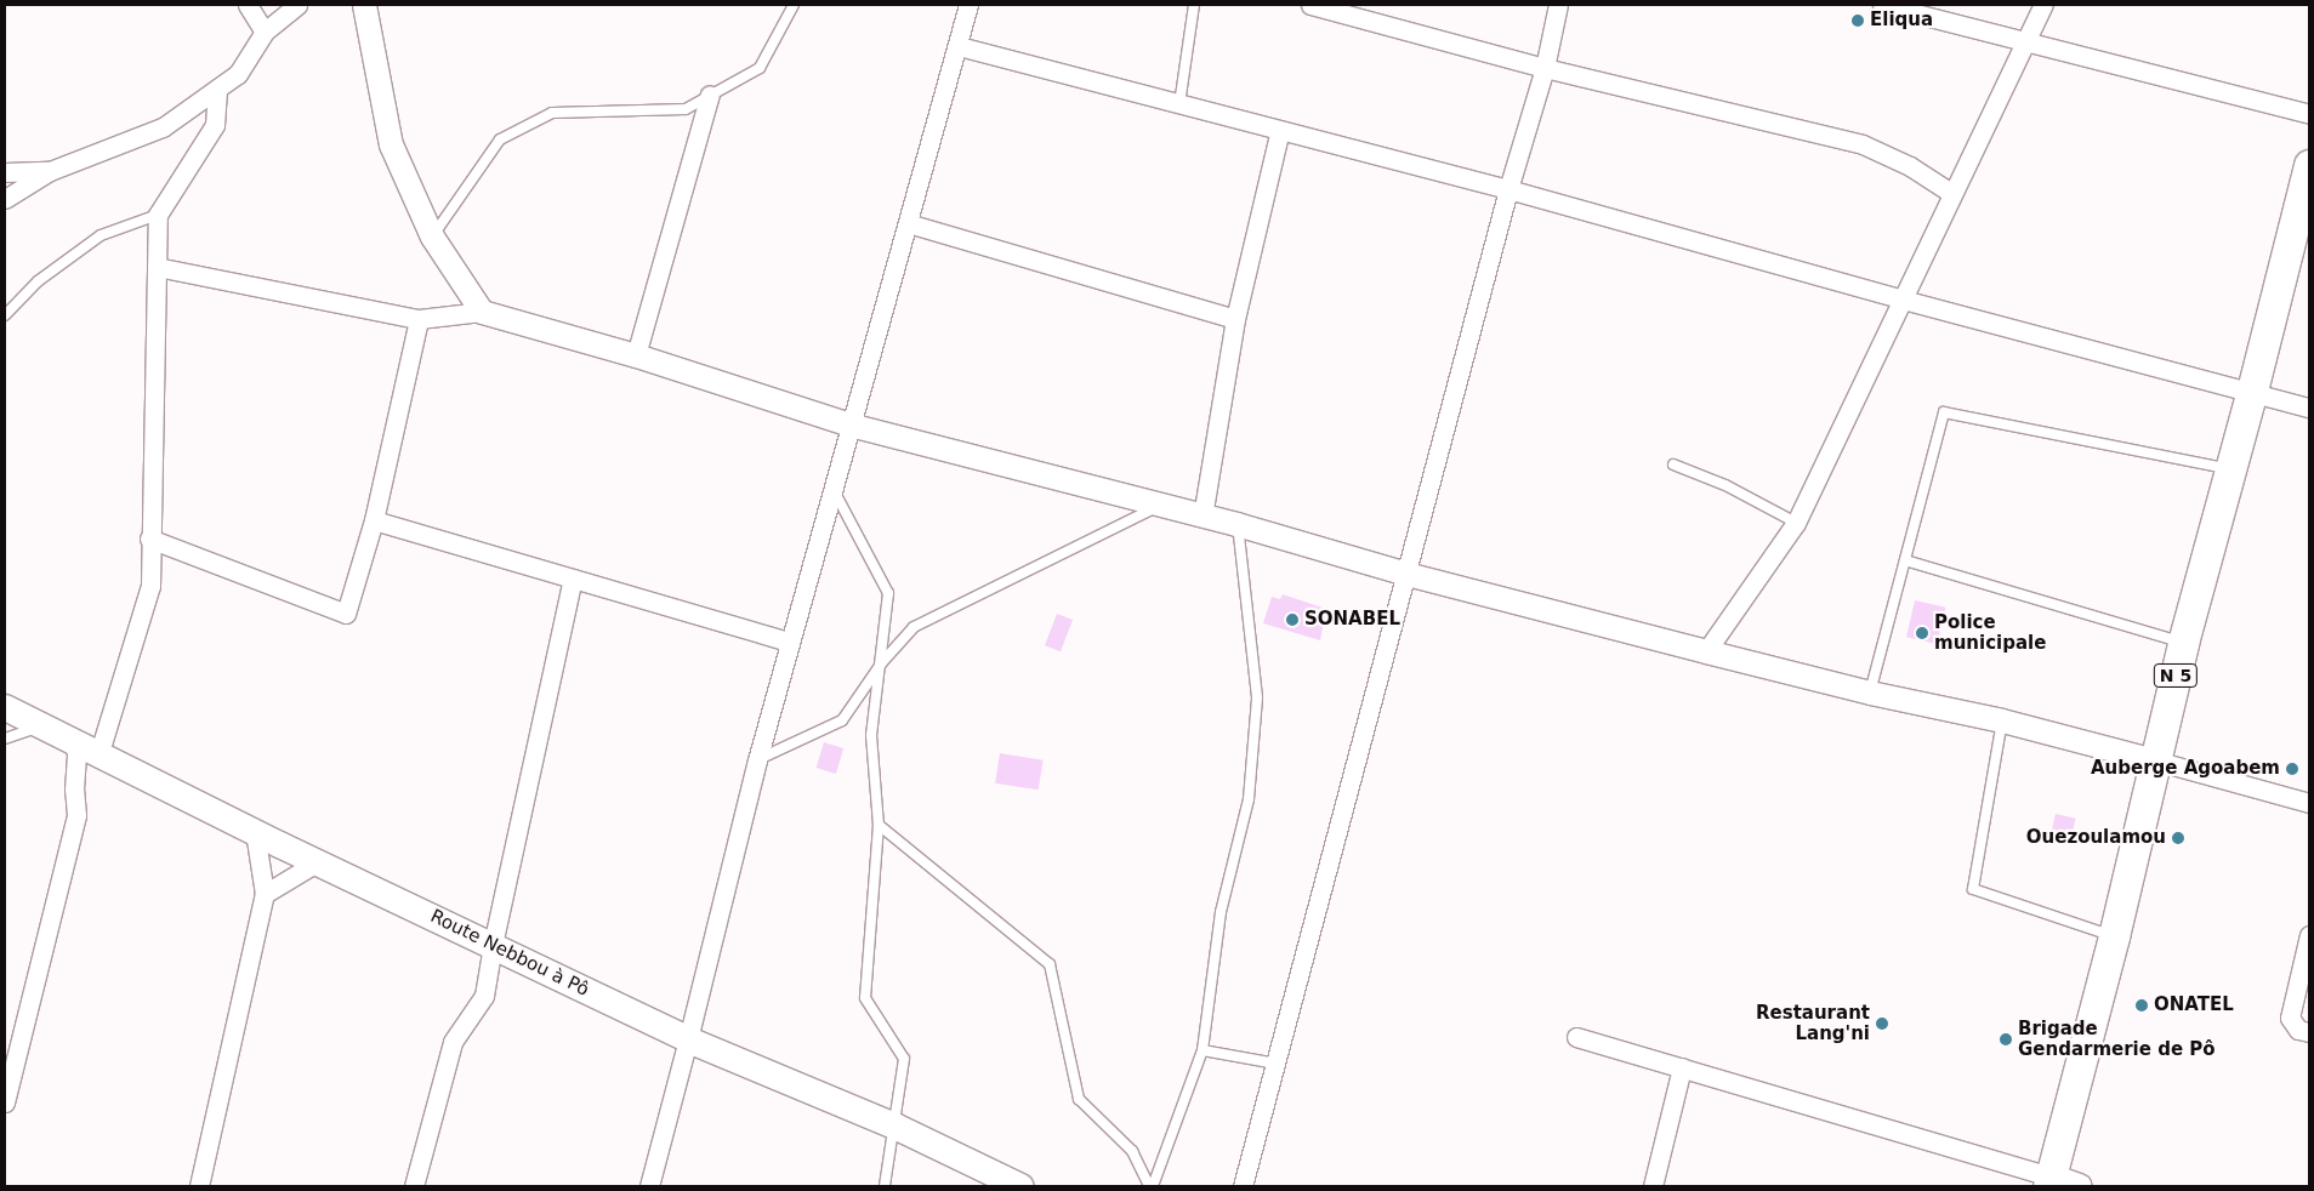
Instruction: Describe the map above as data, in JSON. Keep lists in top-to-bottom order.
{
  "streets": {
    "highway": ["N 5"],
    "main road": ["Route Nebbou à Pô"]
  },
  "places": [
    "Eliqua",
    "SONABEL",
    "Police municipale",
    "Auberge Agoabem",
    "Ouezoulamou",
    "ONATEL",
    "Restaurant Lang'ni",
    "Brigade Gendarmerie de Pô"
  ]
}
